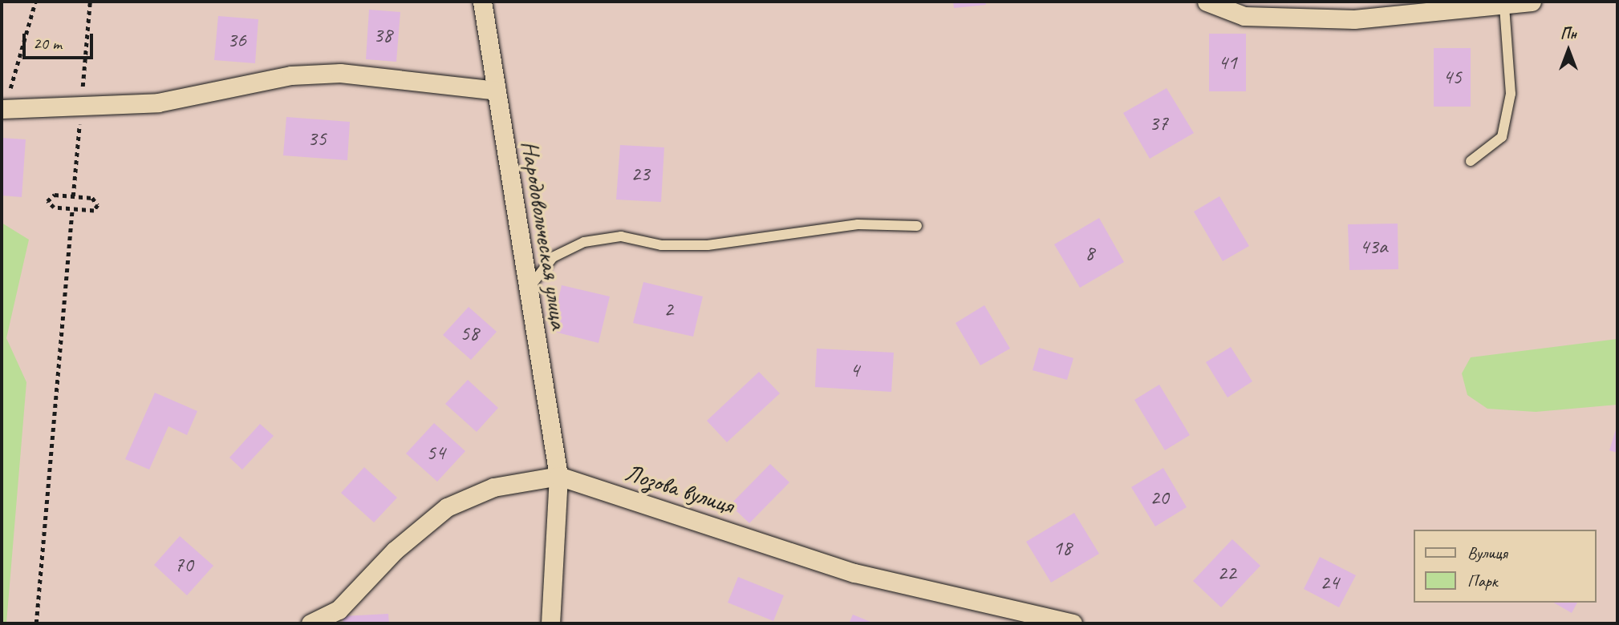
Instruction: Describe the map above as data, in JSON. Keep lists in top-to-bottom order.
{
  "streets": {
    "street": ["Народовольческая улица", "Лозова вулиця"]
  },
  "crossings": [
    ["Народовольческая улица", "Лозова вулиця"]
  ],
  "house_numbers": [
    "38",
    "36",
    "41",
    "45",
    "37",
    "35",
    "23",
    "43а",
    "8",
    "2",
    "58",
    "4",
    "54",
    "20",
    "18",
    "70",
    "22",
    "24"
  ],
  "legend": ["Вулиця", "Парк"],
  "scale_bar": "20 m",
  "north": "top"
}
